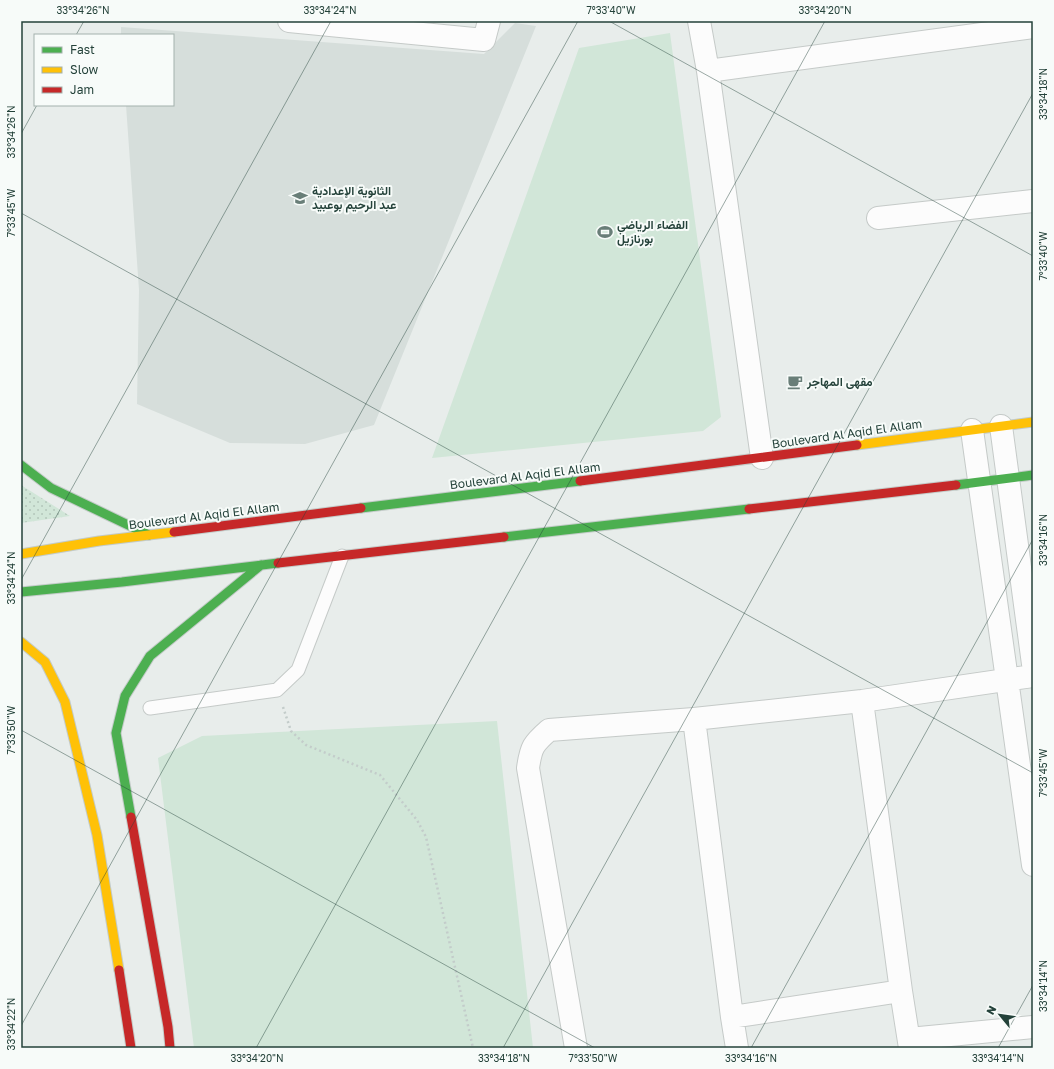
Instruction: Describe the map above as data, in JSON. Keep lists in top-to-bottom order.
{
  "streets": {
    "main road": ["Boulevard Al Aqid El Allam"]
  },
  "places": {
    "school or university": ["الثانوية الإعدادية عبد الرحيم بوعبيد"],
    "sports": ["الفضاء الرياضي بورنازيل"],
    "cafe": ["مقهى المهاجر"]
  },
  "legend": ["Fast", "Slow", "Jam"],
  "north": "top left",
  "coordinates": [
    "33°34'26\"N",
    "33°34'24\"N",
    "7°33'40\"W",
    "33°34'20\"N",
    "33°34'18\"N",
    "7°33'45\"W",
    "33°34'16\"N",
    "7°33'50\"W",
    "33°34'14\"N",
    "33°34'22\"N"
  ]
}
